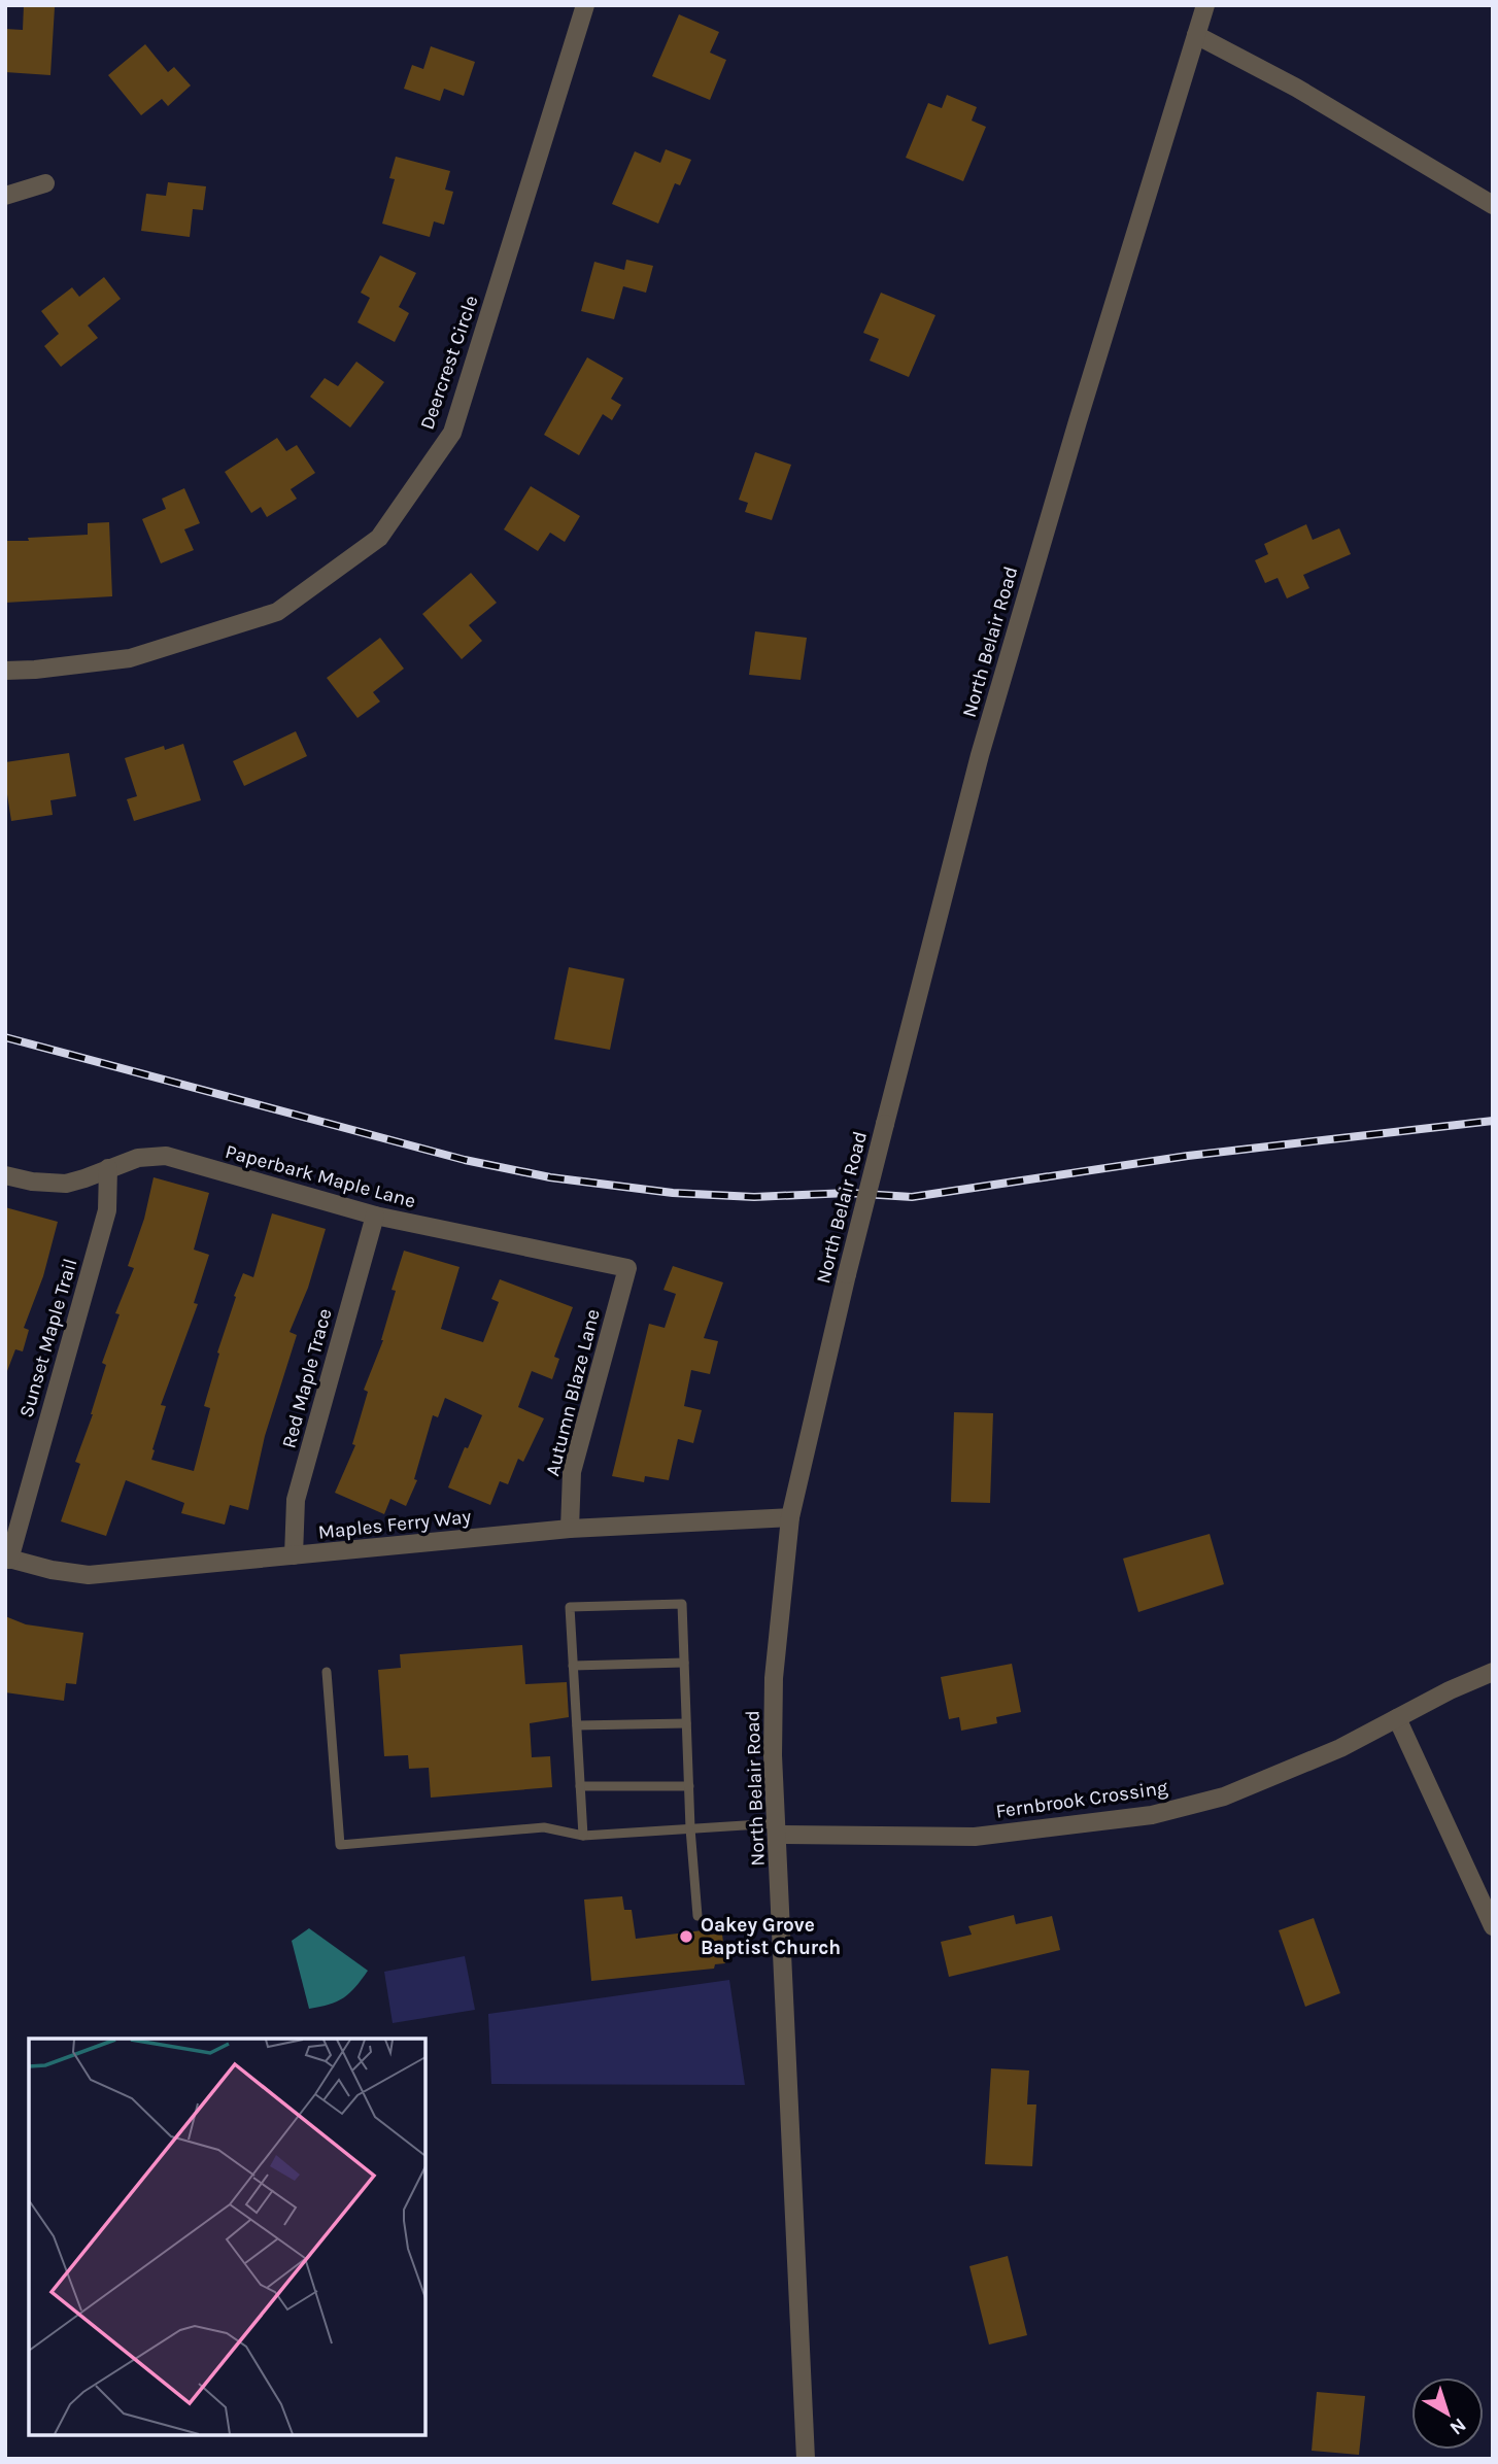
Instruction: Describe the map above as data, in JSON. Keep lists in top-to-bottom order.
{
  "streets": {
    "street": [
      "Deercrest Circle",
      "North Belair Road",
      "Paperbark Maple Lane",
      "Sunset Maple Trail",
      "Red Maple Trace",
      "Autumn Blaze Lane",
      "Maples Ferry Way",
      "Fernbrook Crossing"
    ]
  },
  "crossings": [
    ["North Belair Road", "Maples Ferry Way"],
    ["North Belair Road", "Fernbrook Crossing"],
    ["Paperbark Maple Lane", "Sunset Maple Trail"],
    ["Paperbark Maple Lane", "Red Maple Trace"],
    ["Paperbark Maple Lane", "Autumn Blaze Lane"],
    ["Sunset Maple Trail", "Maples Ferry Way"],
    ["Red Maple Trace", "Maples Ferry Way"],
    ["Autumn Blaze Lane", "Maples Ferry Way"]
  ],
  "places": ["Oakey Grove Baptist Church"],
  "north": "bottom right"
}
